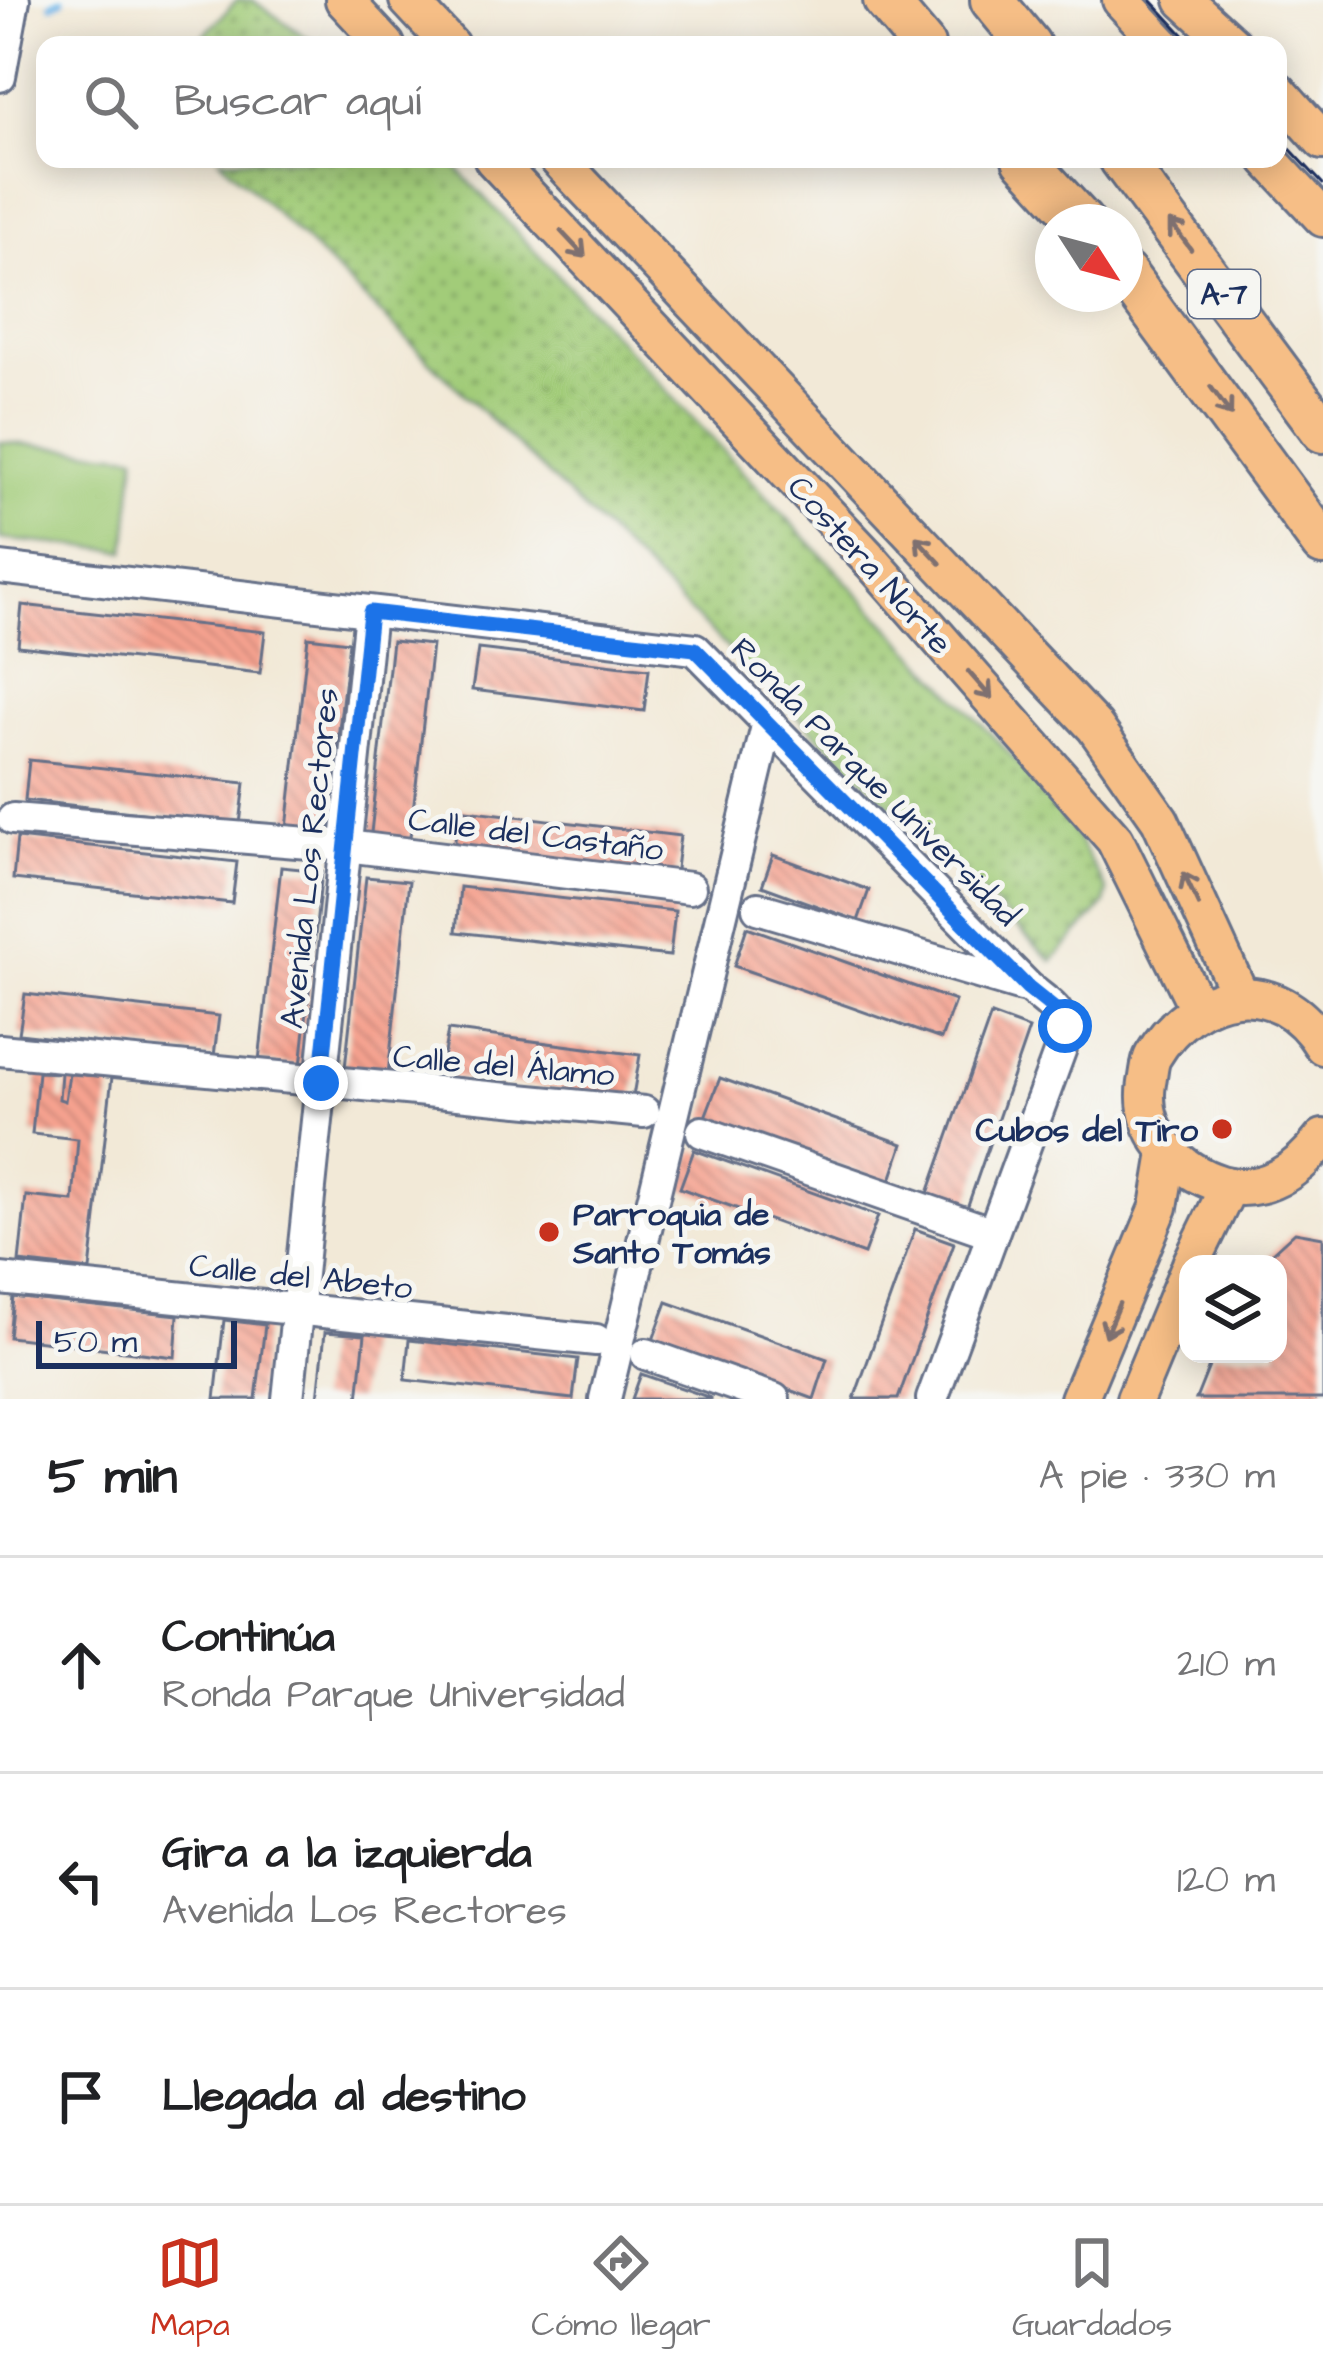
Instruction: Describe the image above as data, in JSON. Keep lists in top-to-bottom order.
{
  "streets": {
    "highway": ["A-7"],
    "main road": ["Costera Norte"],
    "street": [
      "Ronda Parque Universidad",
      "Calle del Castaño",
      "Avenida Los Rectores",
      "Calle del Álamo",
      "Calle del Abeto"
    ]
  },
  "crossings": [
    ["Ronda Parque Universidad", "Avenida Los Rectores"],
    ["Calle del Castaño", "Avenida Los Rectores"],
    ["Avenida Los Rectores", "Calle del Álamo"],
    ["Avenida Los Rectores", "Calle del Abeto"]
  ],
  "places": ["Cubos del Tiro", "Parroquia de Santo Tomás"],
  "scale_bar": "50 m",
  "north": "bottom right",
  "page": {
    "search": "Buscar aquí",
    "scale": "50 m",
    "heading": ["5 min", "A pie · 330 m"],
    "list": [
      ["Continúa", "Ronda Parque Universidad", "210 m"],
      ["Gira a la izquierda", "Avenida Los Rectores", "120 m"],
      "Llegada al destino"
    ],
    "nav": ["Mapa", "Cómo llegar", "Guardados"]
  }
}
